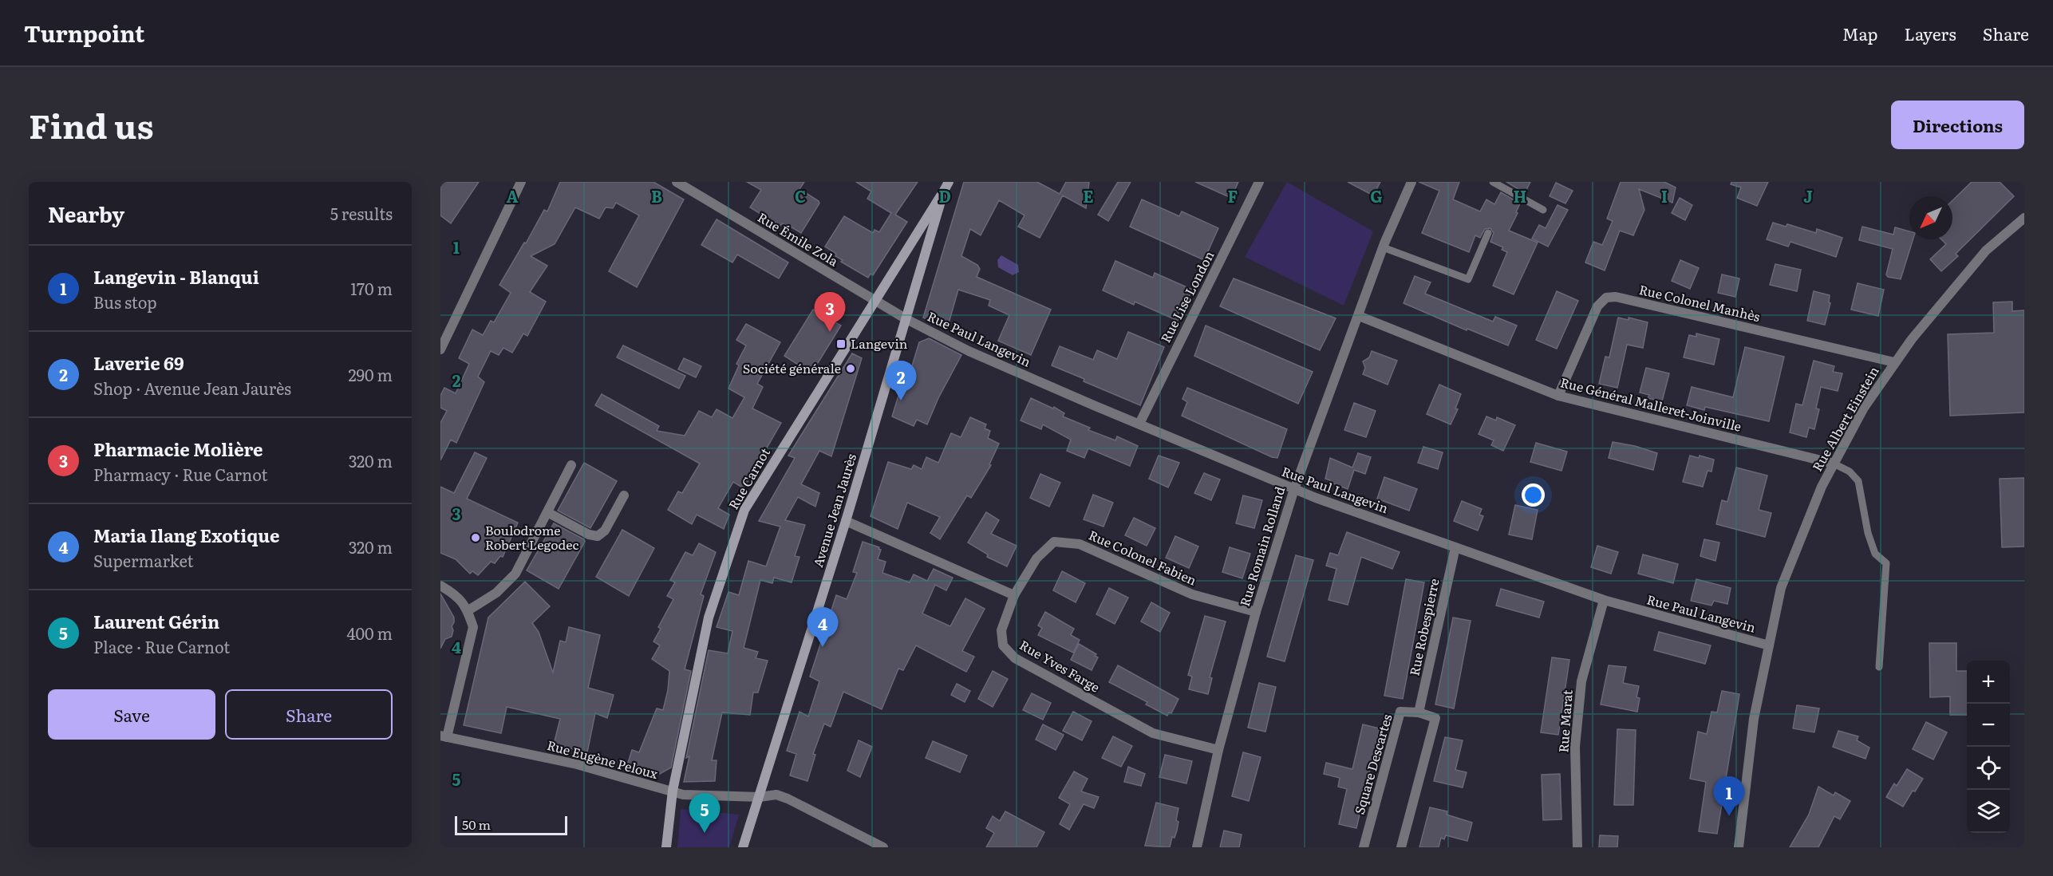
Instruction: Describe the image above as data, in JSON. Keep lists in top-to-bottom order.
{
  "streets": {
    "main road": ["Rue Carnot", "Avenue Jean Jaurès"],
    "street": [
      "Rue Émile Zola",
      "Rue Lise London",
      "Rue Colonel Manhès",
      "Rue Paul Langevin",
      "Rue Général Malleret-Joinville",
      "Rue Albert Einstein",
      "Rue Romain Rolland",
      "Rue Colonel Fabien",
      "Rue Robespierre",
      "Rue Yves Farge",
      "Rue Marat",
      "Rue Eugène Peloux",
      "Square Descartes"
    ]
  },
  "crossings": [
    ["Rue Émile Zola", "Rue Paul Langevin"],
    ["Rue Émile Zola", "Rue Carnot"],
    ["Rue Émile Zola", "Avenue Jean Jaurès"],
    ["Rue Lise London", "Rue Paul Langevin"],
    ["Rue Colonel Manhès", "Rue Général Malleret-Joinville"],
    ["Rue Colonel Manhès", "Rue Albert Einstein"],
    ["Rue Paul Langevin", "Rue Albert Einstein"],
    ["Rue Paul Langevin", "Avenue Jean Jaurès"],
    ["Rue Paul Langevin", "Rue Romain Rolland"],
    ["Rue Paul Langevin", "Rue Robespierre"],
    ["Rue Paul Langevin", "Rue Marat"],
    ["Rue Général Malleret-Joinville", "Rue Albert Einstein"],
    ["Rue Général Malleret-Joinville", "Rue Romain Rolland"],
    ["Rue Carnot", "Avenue Jean Jaurès"],
    ["Rue Carnot", "Rue Eugène Peloux"],
    ["Avenue Jean Jaurès", "Rue Eugène Peloux"],
    ["Rue Romain Rolland", "Rue Colonel Fabien"],
    ["Rue Romain Rolland", "Rue Yves Farge"],
    ["Rue Colonel Fabien", "Rue Yves Farge"],
    ["Rue Robespierre", "Square Descartes"]
  ],
  "places": {
    "transit": ["Langevin"],
    "other": ["Société générale", "Boulodrome Robert Legodec"]
  },
  "scale_bar": "50 m",
  "north": "bottom left",
  "page": {
    "header": "Turnpoint",
    "nav": ["Map", "Layers", "Share"],
    "title": "Find us",
    "buttons": [
      "Directions",
      ["Save", "Share"]
    ],
    "heading": ["Nearby", "5 results"],
    "list": [
      {
        "mark": "1",
        "name": "Langevin - Blanqui",
        "note": "Bus stop",
        "value": "170 m"
      },
      {
        "mark": "2",
        "name": "Laverie 69",
        "note": "Shop · Avenue Jean Jaurès",
        "value": "290 m"
      },
      {
        "mark": "3",
        "name": "Pharmacie Molière",
        "note": "Pharmacy · Rue Carnot",
        "value": "320 m"
      },
      {
        "mark": "4",
        "name": "Maria Ilang Exotique",
        "note": "Supermarket",
        "value": "320 m"
      },
      {
        "mark": "5",
        "name": "Laurent Gérin",
        "note": "Place · Rue Carnot",
        "value": "400 m"
      }
    ],
    "pins": [
      "3",
      "2",
      "4",
      "1",
      "5"
    ],
    "map_buttons": ["+", "−"],
    "scale": "50 m"
  },
  "grid": {
    "columns": [
      "A",
      "B",
      "C",
      "D",
      "E",
      "F",
      "G",
      "H",
      "I",
      "J"
    ],
    "rows": [
      "1",
      "2",
      "3",
      "4",
      "5"
    ]
  }
}
